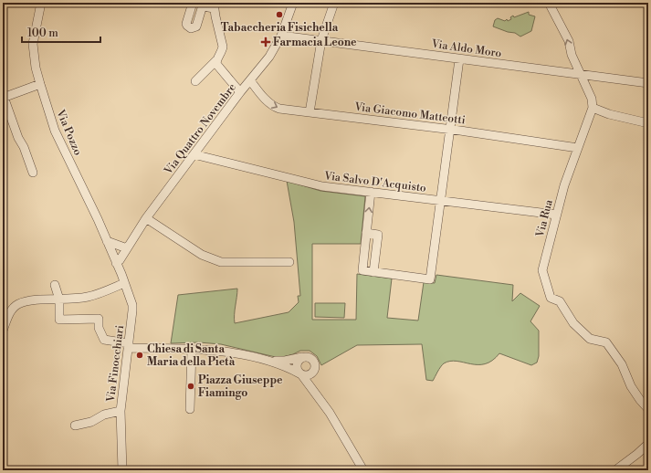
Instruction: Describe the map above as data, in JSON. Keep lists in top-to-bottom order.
{
  "streets": {
    "street": [
      "Via Aldo Moro",
      "Via Giacomo Matteotti",
      "Via Quattro Novembre",
      "Via Pozzo",
      "Via Salvo D'Acquisto",
      "Via Rua",
      "Via Finocchiari"
    ]
  },
  "crossings": [
    ["Via Aldo Moro", "Via Quattro Novembre"],
    ["Via Giacomo Matteotti", "Via Quattro Novembre"],
    ["Via Giacomo Matteotti", "Via Rua"],
    ["Via Quattro Novembre", "Via Pozzo"],
    ["Via Quattro Novembre", "Via Salvo D'Acquisto"],
    ["Via Quattro Novembre", "Via Finocchiari"],
    ["Via Pozzo", "Via Finocchiari"],
    ["Via Salvo D'Acquisto", "Via Rua"]
  ],
  "places": {
    "other": ["Tabaccheria Fisichella", "Chiesa di Santa Maria della Pietà", "Piazza Giuseppe Fiamingo"],
    "health": ["Farmacia Leone"]
  },
  "scale_bar": "100 m"
}
